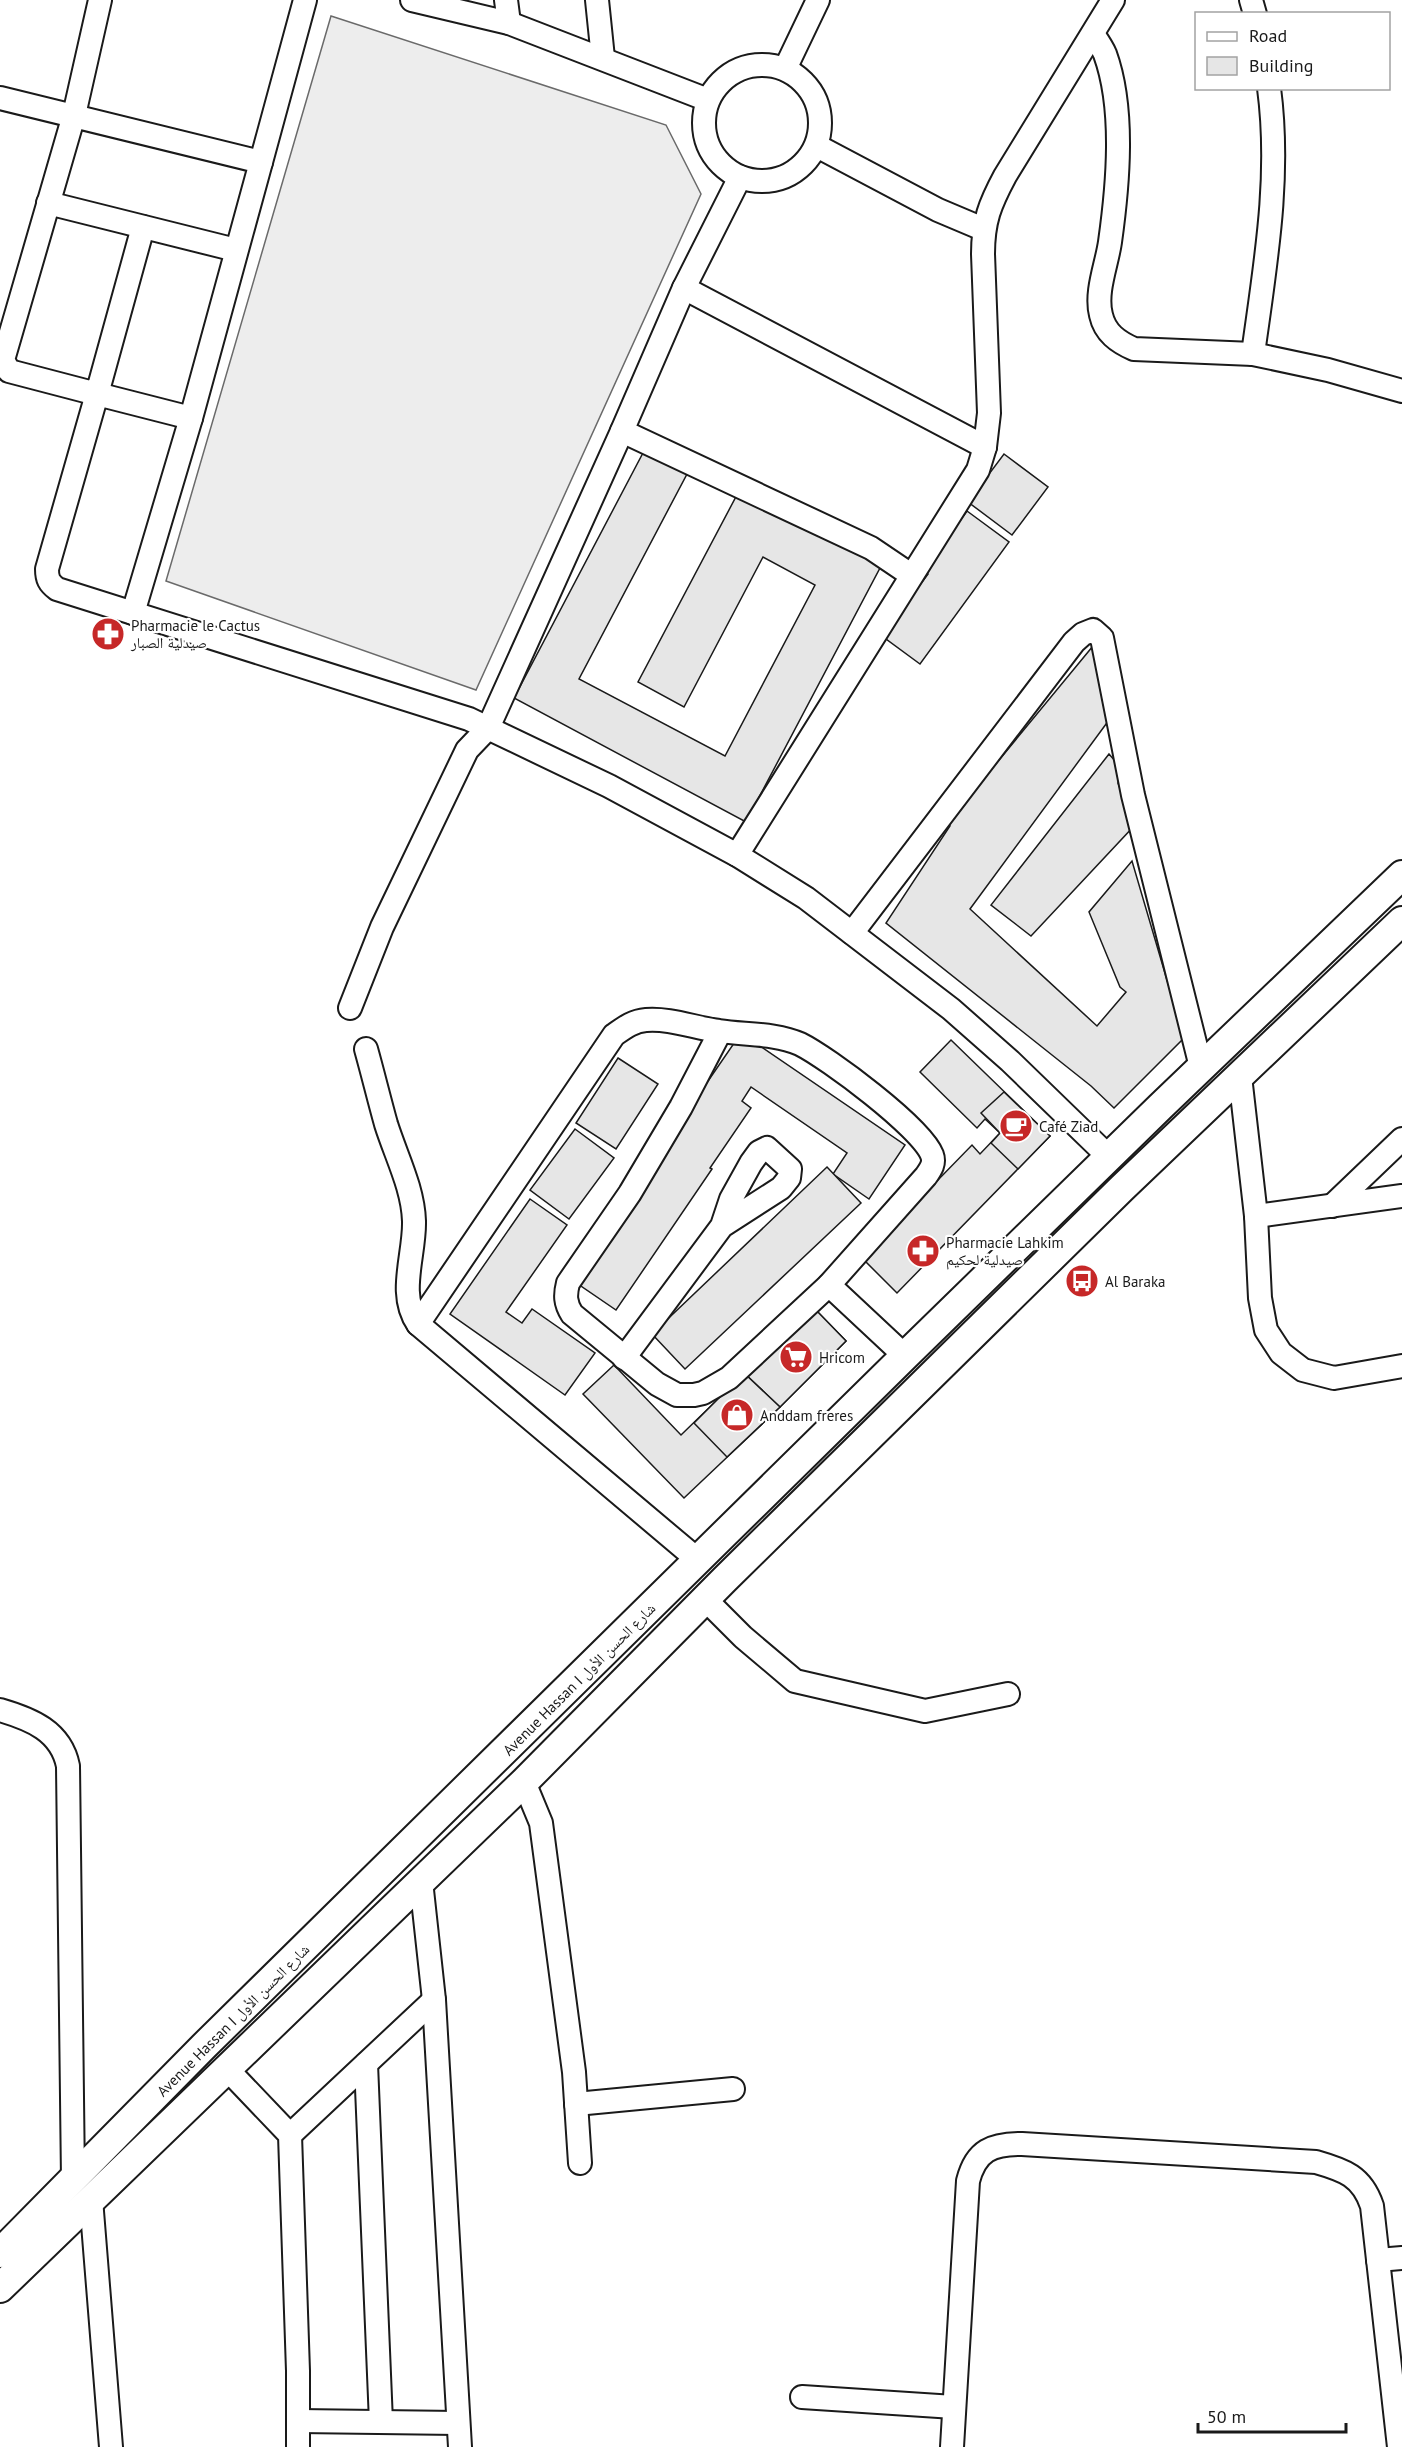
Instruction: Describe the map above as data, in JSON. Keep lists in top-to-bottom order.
{
  "streets": {
    "main road": ["Avenue Hassan I شارع الحسن الأول"]
  },
  "places": {
    "pharmacy": ["Pharmacie le Cactus صيدلية الصبار", "Pharmacie Lahkim صيدلية لحكيم"],
    "cafe": ["Café Ziad"],
    "bus stop": ["Al Baraka"],
    "supermarket": ["Hricom"],
    "shop": ["Anddam freres"]
  },
  "legend": ["Road", "Building"],
  "scale_bar": "50 m"
}
